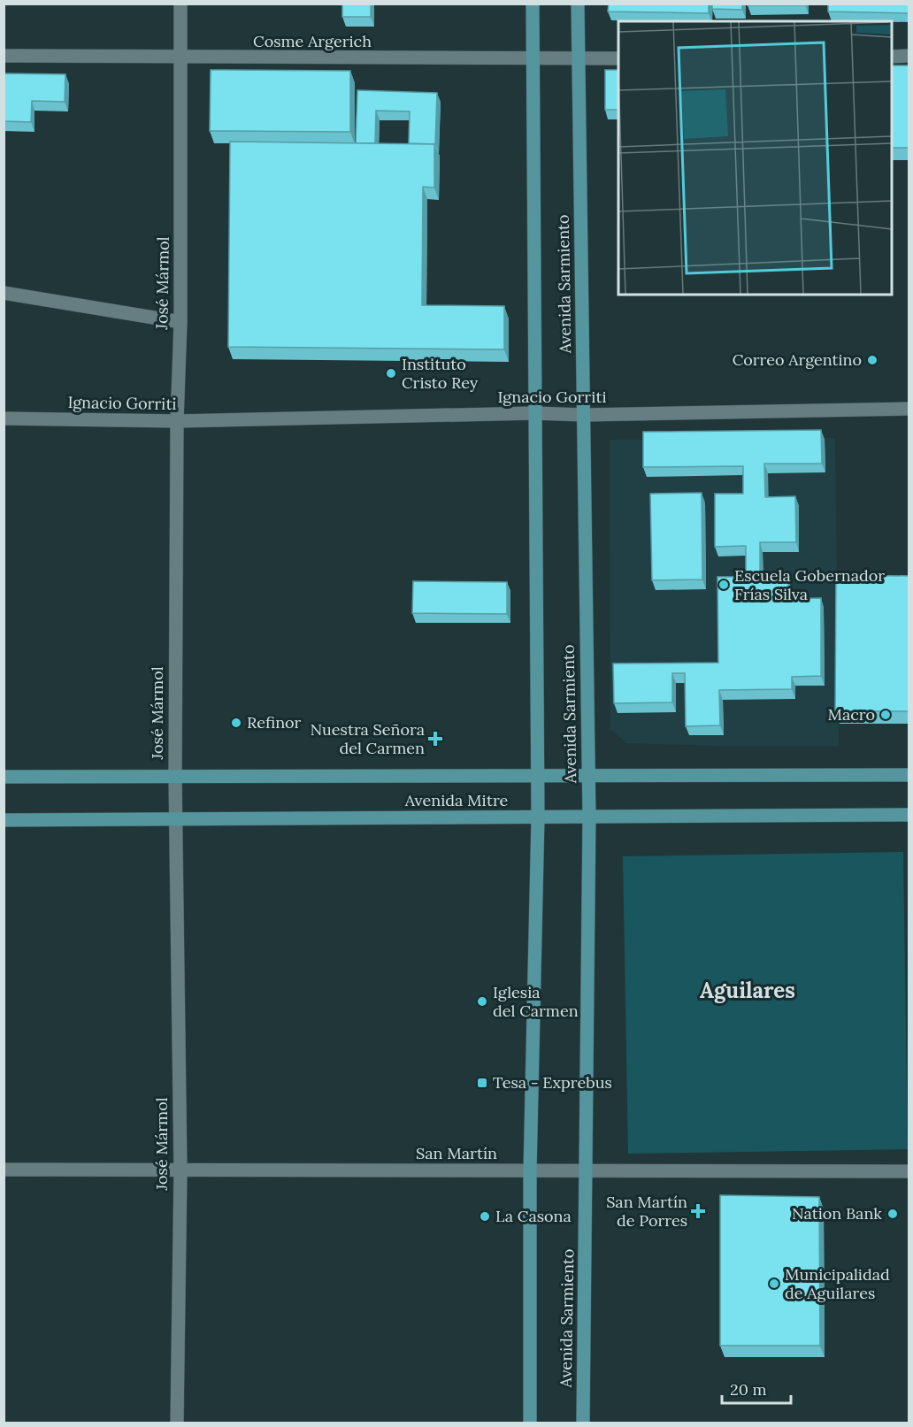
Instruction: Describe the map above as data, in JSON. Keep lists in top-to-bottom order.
{
  "streets": {
    "main road": ["Avenida Sarmiento", "Avenida Mitre"],
    "street": [
      "Cosme Argerich",
      "José Mármol",
      "Ignacio Gorriti",
      "San Martín"
    ]
  },
  "crossings": [
    ["Cosme Argerich", "José Mármol"],
    ["Cosme Argerich", "Avenida Sarmiento"],
    ["José Mármol", "Ignacio Gorriti"],
    ["José Mármol", "Avenida Mitre"],
    ["José Mármol", "San Martín"],
    ["Avenida Sarmiento", "Ignacio Gorriti"],
    ["Avenida Sarmiento", "Avenida Mitre"],
    ["Avenida Sarmiento", "San Martín"]
  ],
  "districts": ["Aguilares"],
  "places": {
    "other": [
      "Correo Argentino",
      "Instituto Cristo Rey",
      "Escuela Gobernador Frías Silva",
      "Macro",
      "Refinor",
      "Iglesia del Carmen",
      "Nation Bank",
      "La Casona",
      "Municipalidad de Aguilares"
    ],
    "health": ["Nuestra Señora del Carmen", "San Martín de Porres"],
    "transit": ["Tesa - Exprebus"]
  },
  "scale_bar": "20 m"
}
